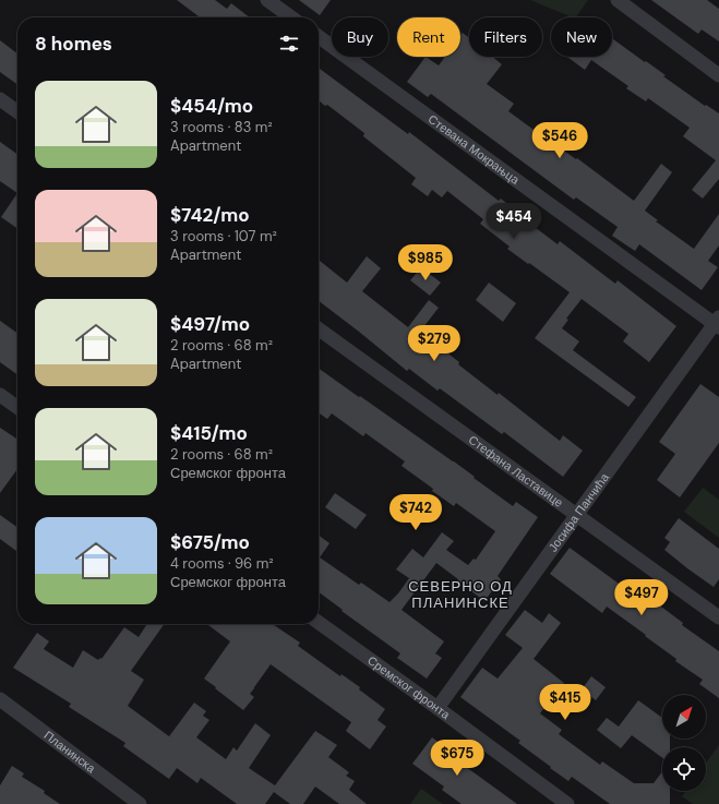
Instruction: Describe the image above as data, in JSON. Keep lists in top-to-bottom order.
{
  "streets": {
    "street": [
      "Стевана Мокрањца",
      "Стефана Ластавице",
      "Јосифа Панчића",
      "Сремског фронта",
      "Планинска"
    ]
  },
  "crossings": [
    ["Стевана Мокрањца", "Јосифа Панчића"],
    ["Стефана Ластавице", "Јосифа Панчића"],
    ["Јосифа Панчића", "Сремског фронта"]
  ],
  "districts": ["СЕВЕРНО ОД ПЛАНИНСКЕ"],
  "north": "top right",
  "page": {
    "chip": [
      "Buy",
      "Rent",
      "Filters",
      "New"
    ],
    "heading": "8 homes",
    "list": [
      {
        "name": "$454/mo",
        "note": "3 rooms · 83 m² · Apartment"
      },
      {
        "name": "$742/mo",
        "note": "3 rooms · 107 m² · Apartment"
      },
      {
        "name": "$497/mo",
        "note": "2 rooms · 68 m² · Apartment"
      },
      {
        "name": "$415/mo",
        "note": "2 rooms · 68 m² · Сремског фронта"
      },
      {
        "name": "$675/mo",
        "note": "4 rooms · 96 m² · Сремског фронта"
      }
    ],
    "price": [
      "$546",
      "$454",
      "$985",
      "$279",
      "$742",
      "$497",
      "$415",
      "$675"
    ]
  }
}
